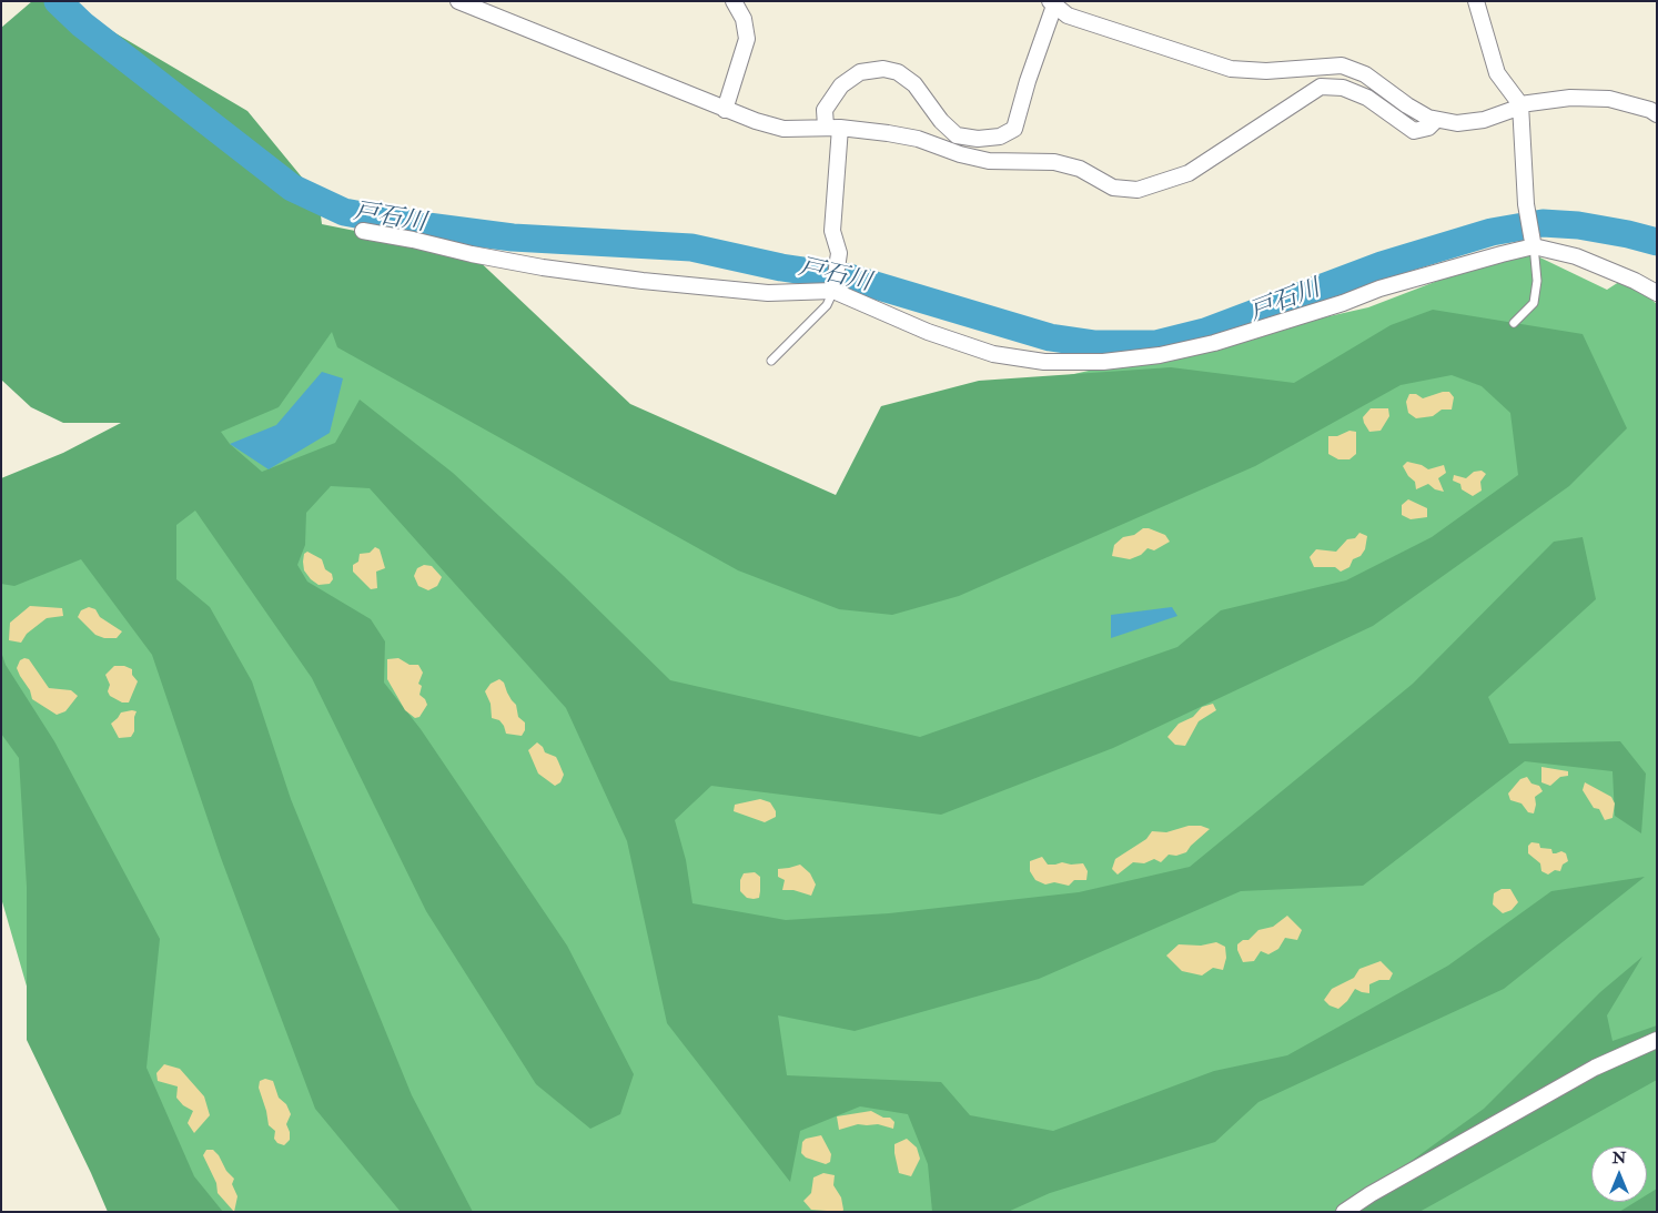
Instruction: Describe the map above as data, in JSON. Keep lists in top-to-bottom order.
{
  "water": ["戸石川"],
  "north": "top"
}
